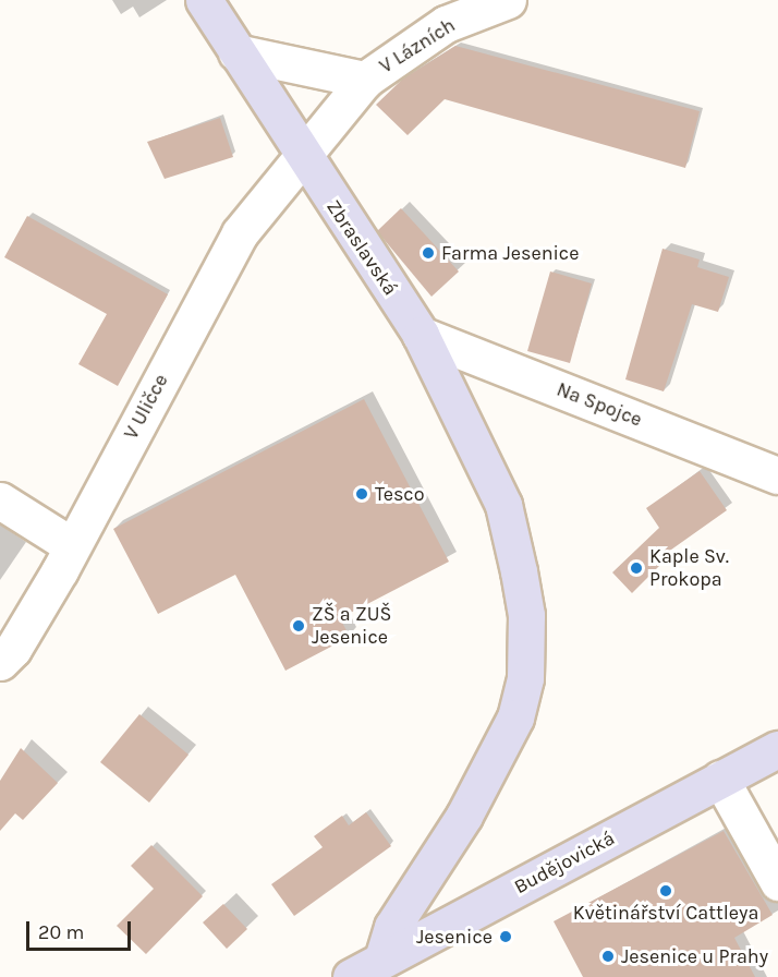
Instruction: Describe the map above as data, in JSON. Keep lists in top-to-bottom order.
{
  "streets": {
    "main road": ["Zbraslavská", "Budějovická"],
    "street": ["V Lázních", "Na Spojce", "V Uličce"]
  },
  "crossings": [
    ["V Lázních", "Zbraslavská"],
    ["V Lázních", "V Uličce"],
    ["Zbraslavská", "Na Spojce"],
    ["Zbraslavská", "V Uličce"],
    ["Zbraslavská", "Budějovická"]
  ],
  "places": [
    "Farma Jesenice",
    "Tesco",
    "Kaple Sv. Prokopa",
    "ZŠ a ZUŠ Jesenice",
    "Květinářství Cattleya",
    "Jesenice",
    "Jesenice u Prahy"
  ],
  "scale_bar": "20 m"
}
